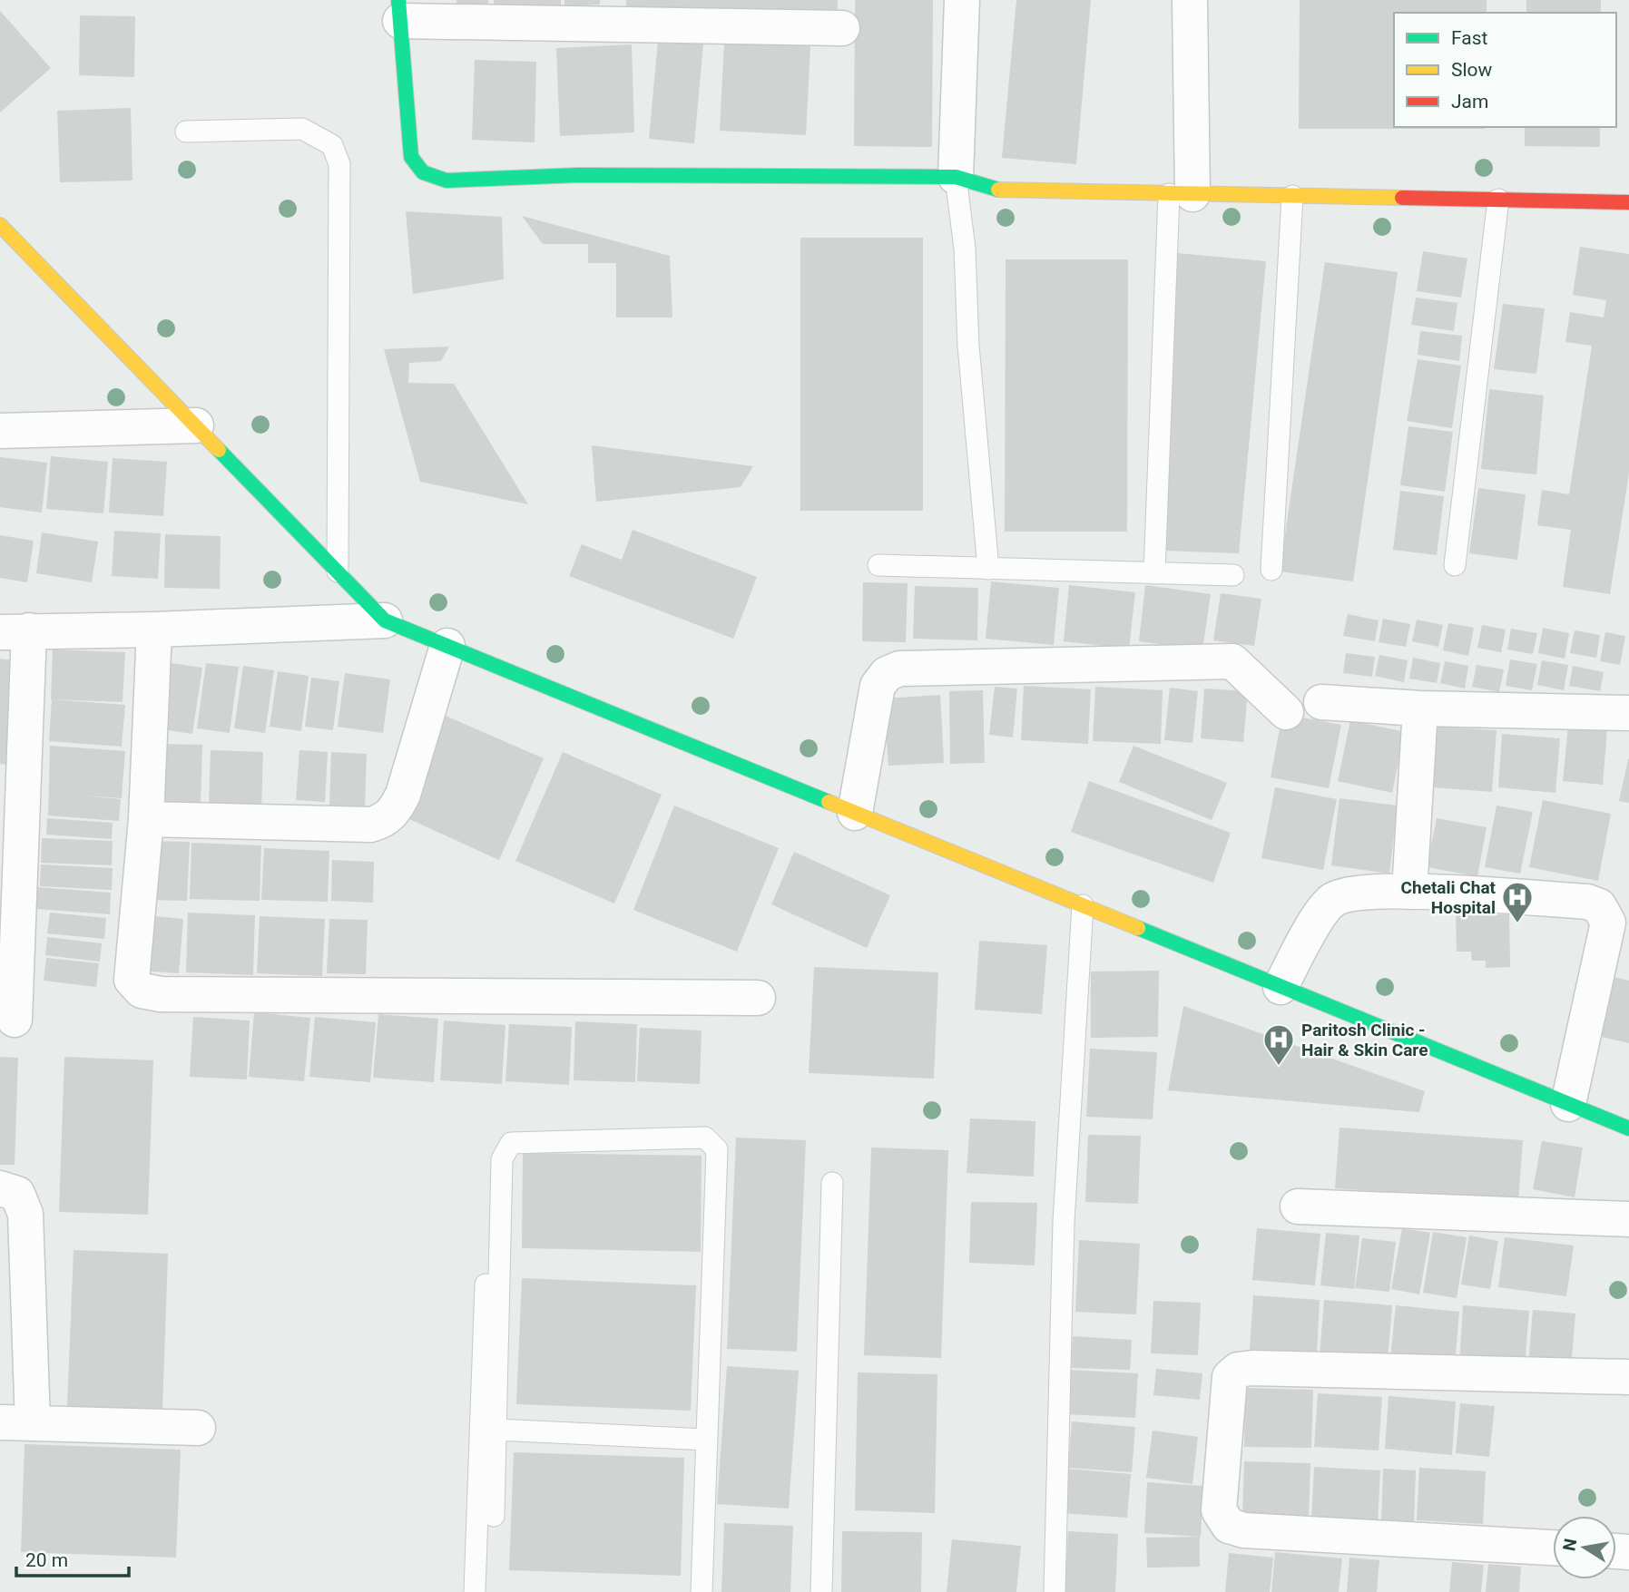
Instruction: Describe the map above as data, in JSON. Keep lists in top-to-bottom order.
{
  "places": {
    "hospital": ["Chetali Chat Hospital", "Paritosh Clinic - Hair & Skin Care"]
  },
  "legend": ["Fast", "Slow", "Jam"],
  "scale_bar": "20 m",
  "north": "left"
}
